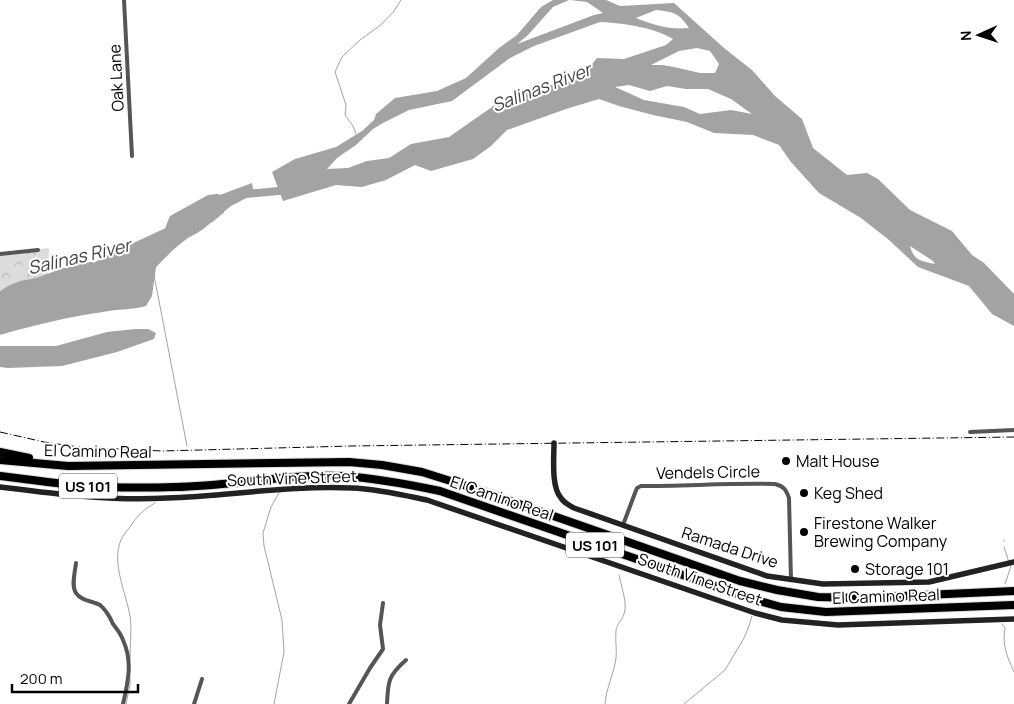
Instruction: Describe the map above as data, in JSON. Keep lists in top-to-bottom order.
{
  "streets": {
    "highway": ["El Camino Real", "US 101"],
    "street": [
      "Oak Lane",
      "Vendels Circle",
      "South Vine Street",
      "Ramada Drive"
    ]
  },
  "crossings": [
    ["Vendels Circle", "Ramada Drive"]
  ],
  "water": ["Salinas River"],
  "places": [
    "Malt House",
    "Keg Shed",
    "Firestone Walker Brewing Company",
    "Storage 101"
  ],
  "scale_bar": "200 m",
  "north": "left"
}
